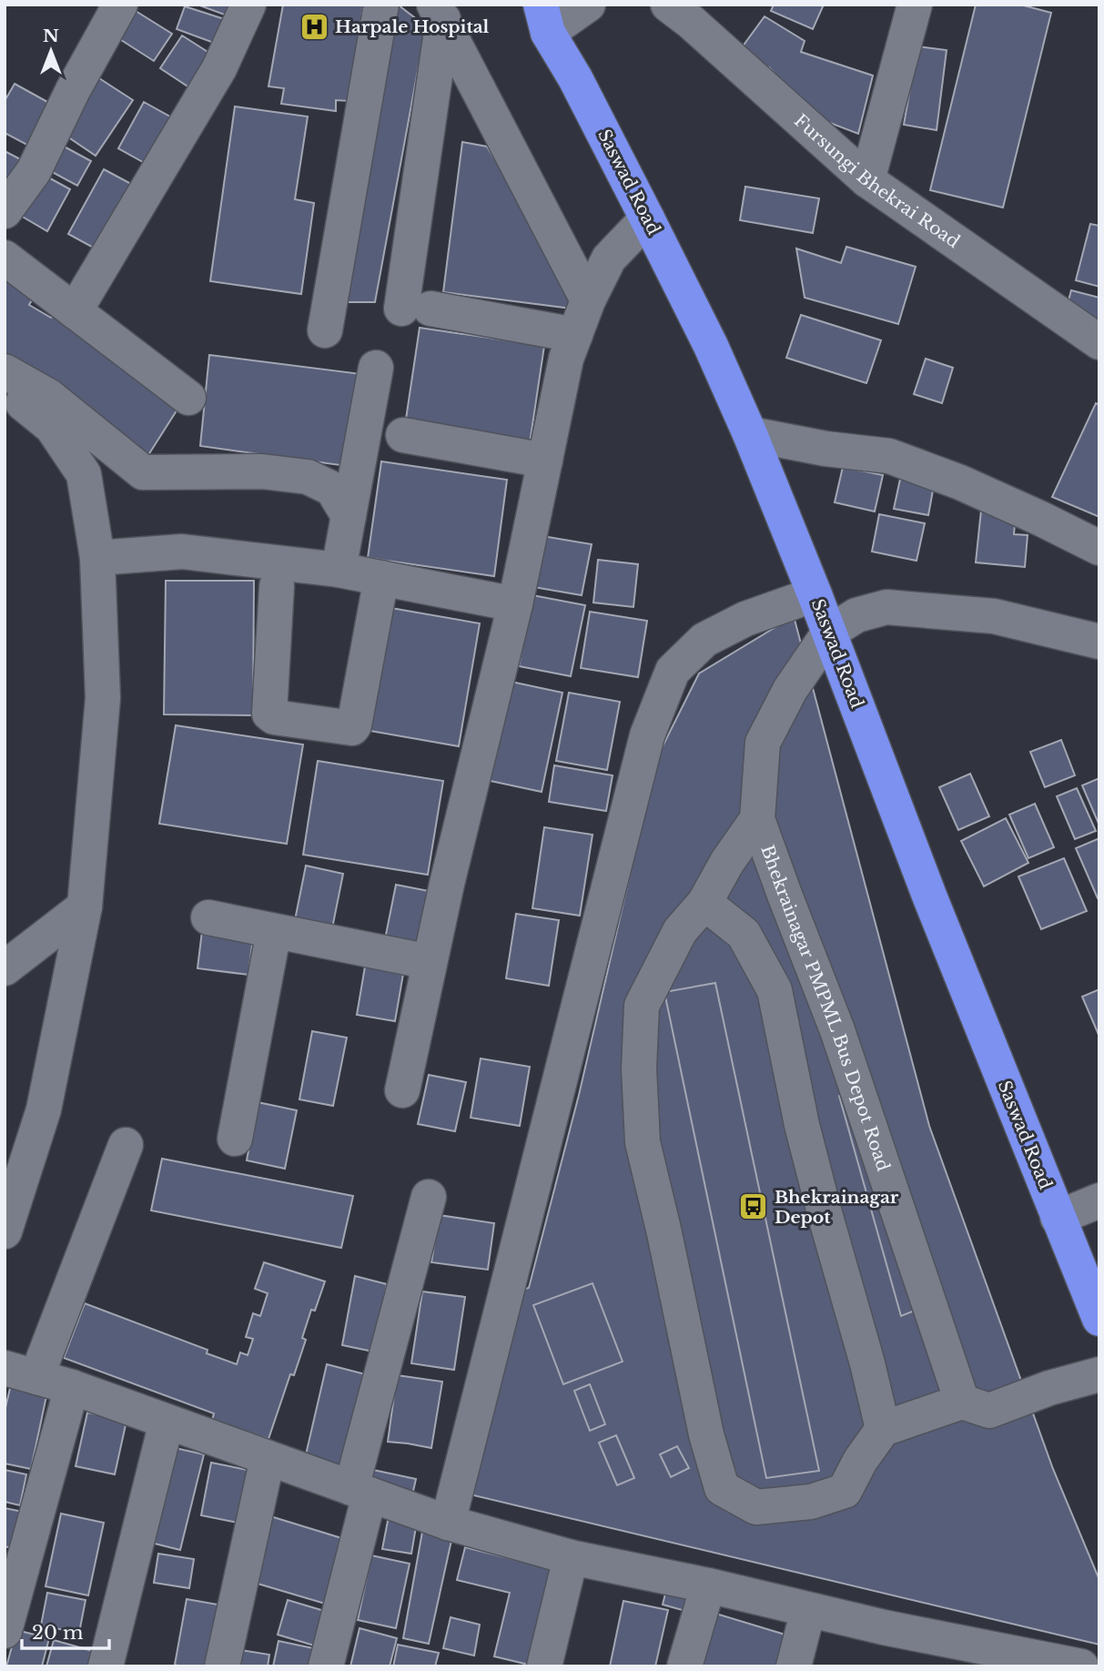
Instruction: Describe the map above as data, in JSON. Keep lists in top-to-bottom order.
{
  "streets": {
    "highway": ["Saswad Road"],
    "street": ["Fursungi Bhekrai Road", "Bhekrainagar PMPML Bus Depot Road"]
  },
  "crossings": [
    ["Saswad Road", "Bhekrainagar PMPML Bus Depot Road"]
  ],
  "places": {
    "hospital": ["Harpale Hospital"],
    "bus stop": ["Bhekrainagar Depot"]
  },
  "scale_bar": "20 m",
  "north": "top"
}
